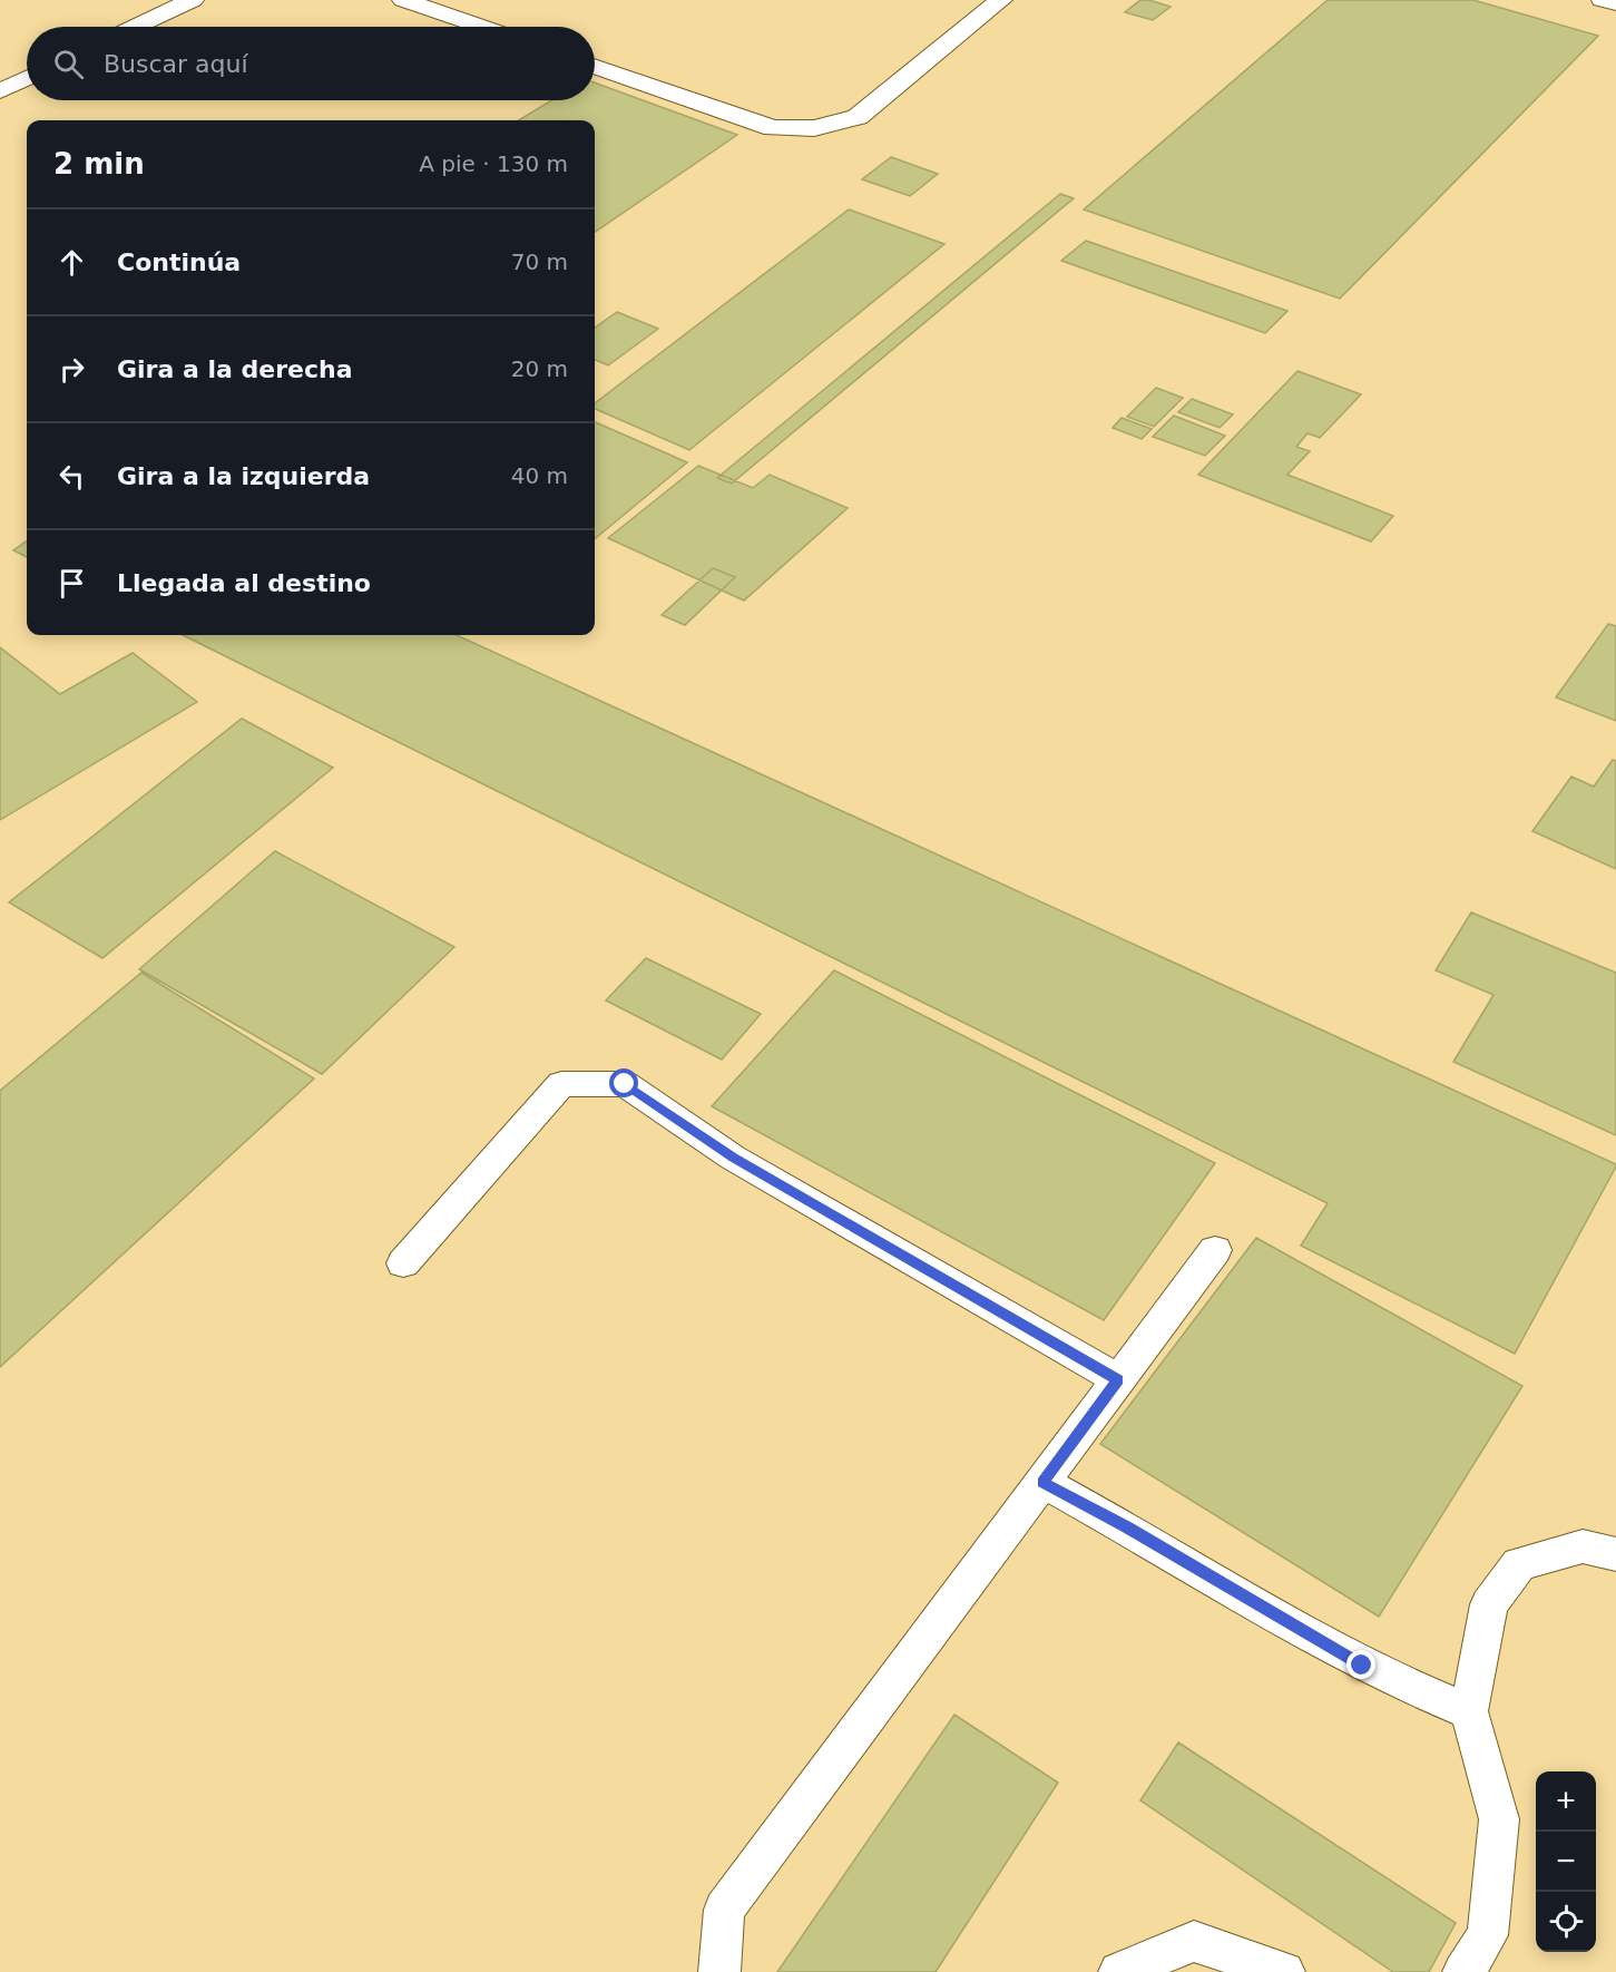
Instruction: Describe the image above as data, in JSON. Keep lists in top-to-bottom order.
{
  "page": {
    "search": "Buscar aquí",
    "heading": ["2 min", "A pie · 130 m"],
    "list": [
      ["Continúa", "70 m"],
      ["Gira a la derecha", "20 m"],
      ["Gira a la izquierda", "40 m"],
      "Llegada al destino"
    ],
    "map_buttons": ["+", "−"]
  }
}
